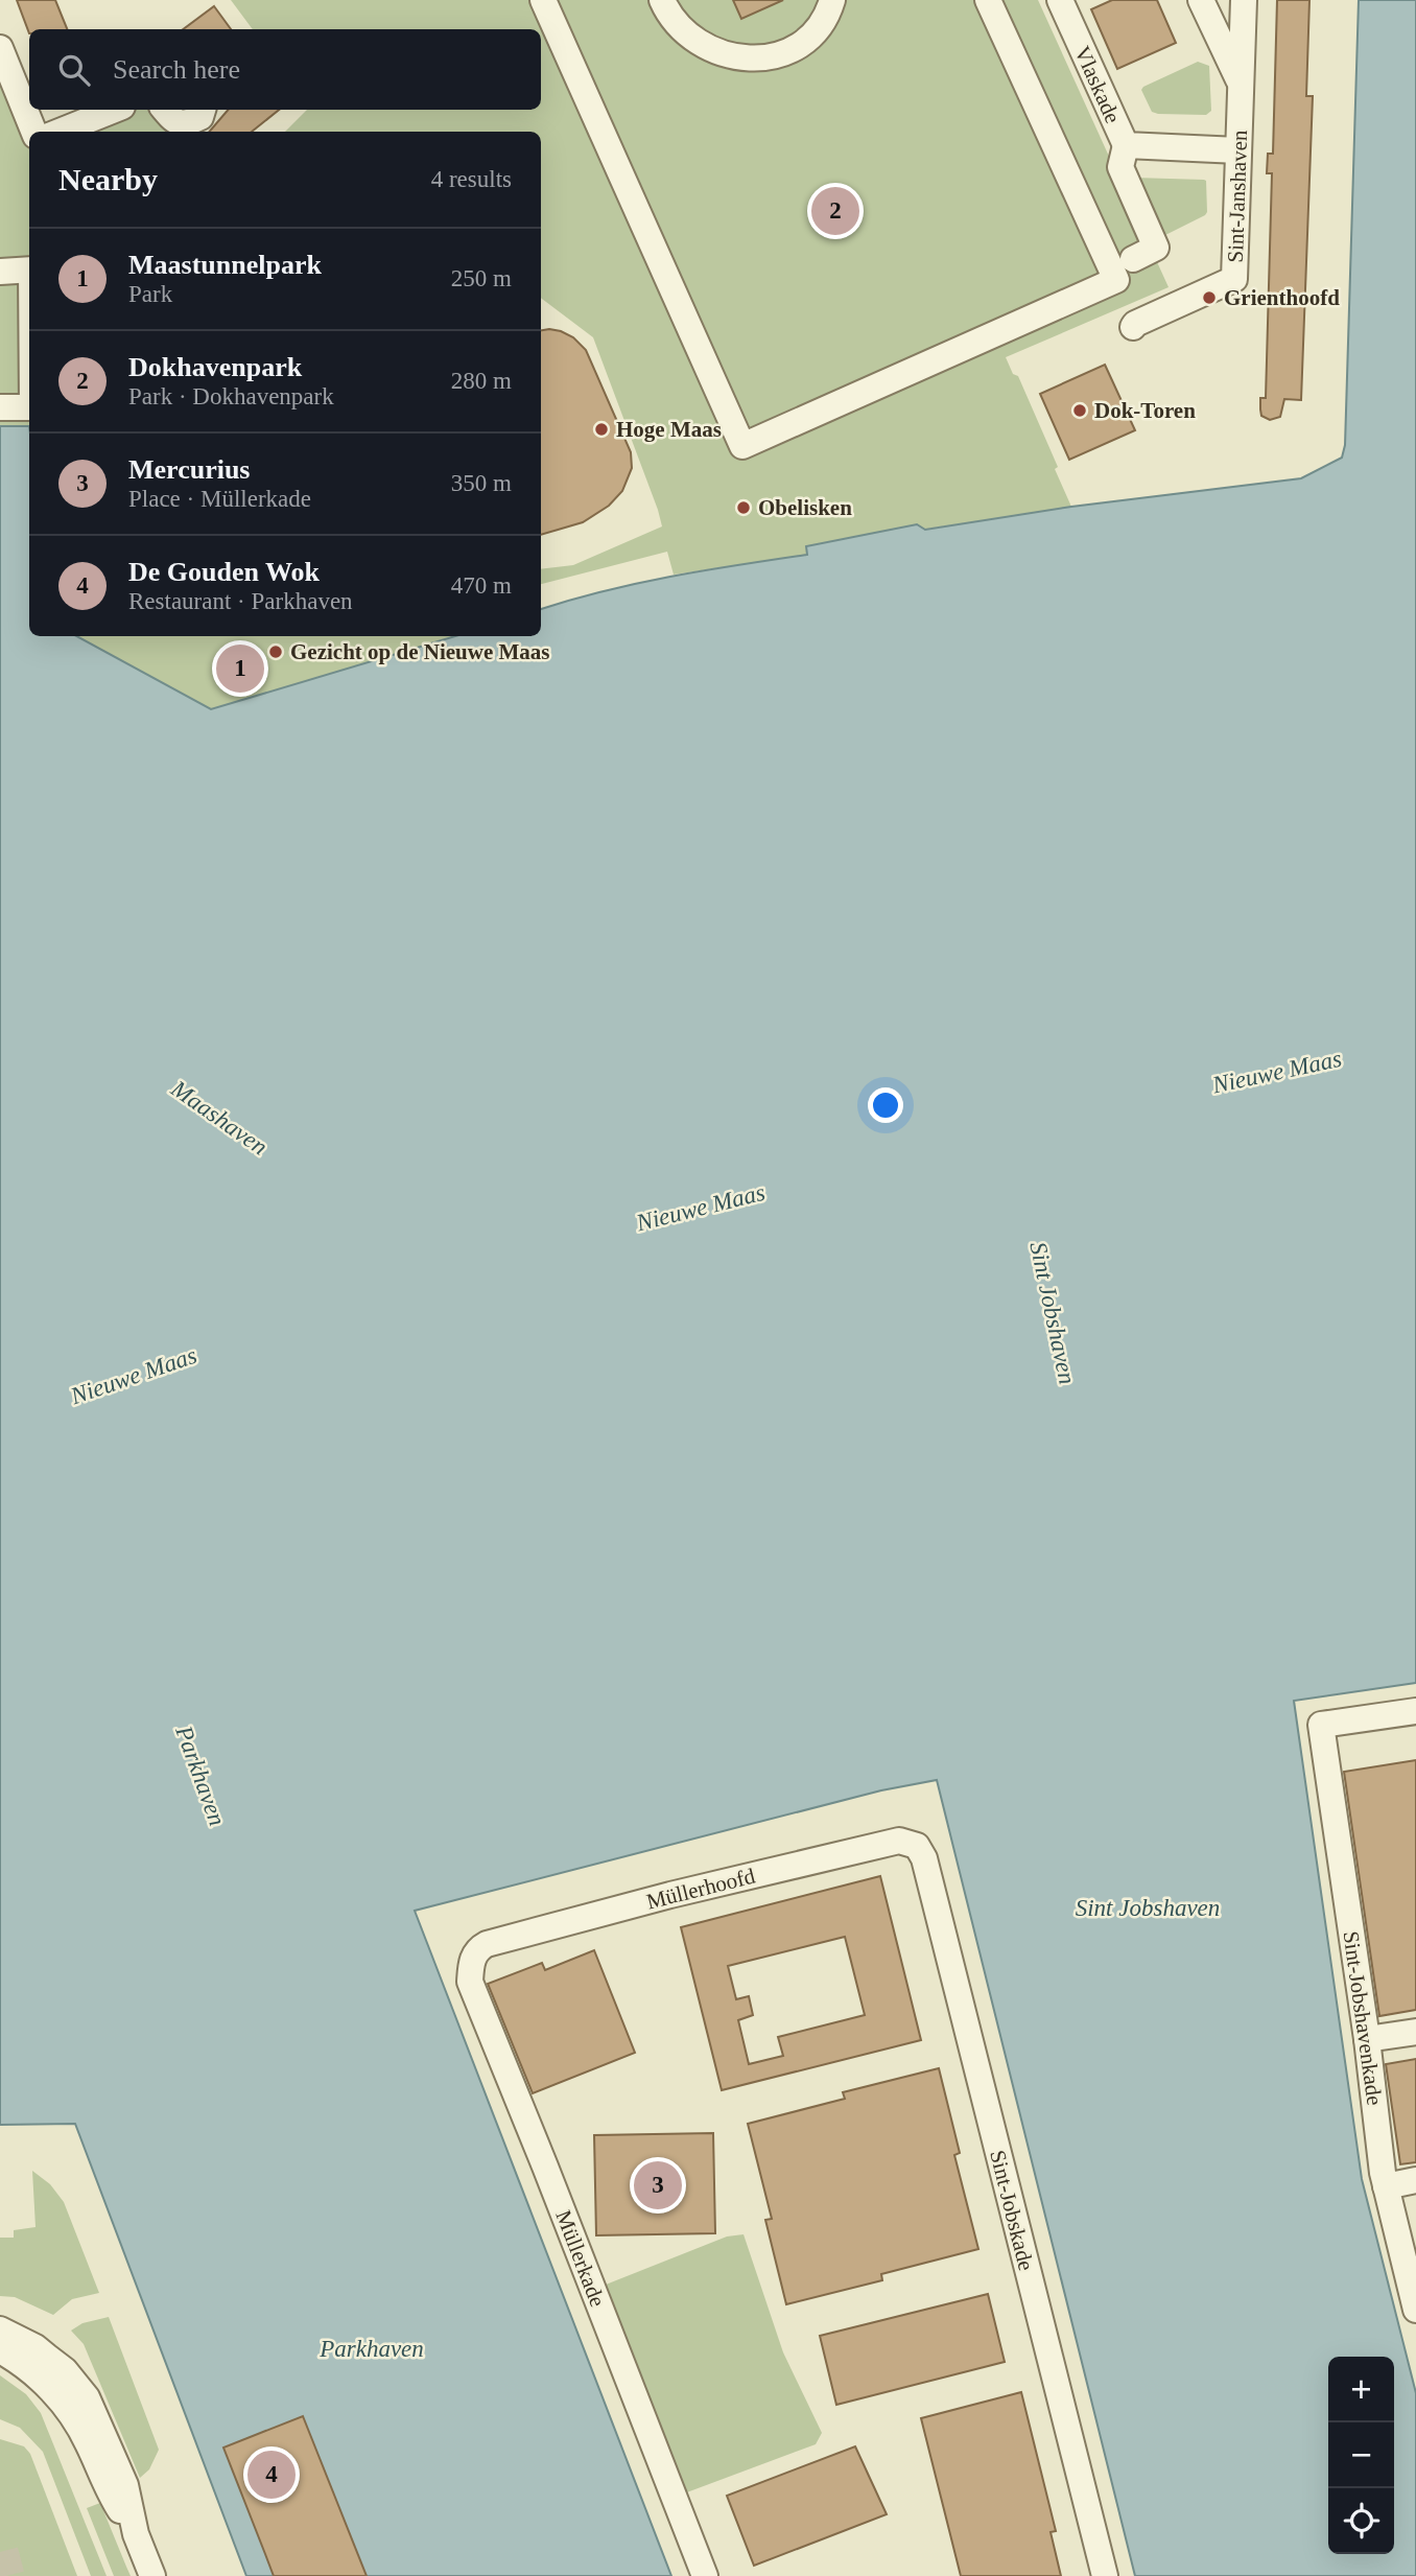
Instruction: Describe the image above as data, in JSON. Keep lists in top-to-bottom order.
{
  "streets": {
    "street": [
      "Vlaskade",
      "Sint-Janshaven",
      "Müllerhoofd",
      "Sint-Jobshavenkade",
      "Sint-Jobskade",
      "Müllerkade"
    ]
  },
  "crossings": [
    ["Vlaskade", "Sint-Janshaven"],
    ["Müllerhoofd", "Sint-Jobskade"],
    ["Müllerhoofd", "Müllerkade"]
  ],
  "water": [
    "Nieuwe Maas",
    "Maashaven",
    "Sint Jobshaven",
    "Parkhaven"
  ],
  "places": [
    "Grienthoofd",
    "Dok-Toren",
    "Hoge Maas",
    "Obelisken",
    "Gezicht op de Nieuwe Maas"
  ],
  "page": {
    "search": "Search here",
    "heading": ["Nearby", "4 results"],
    "pins": [
      "2",
      "1",
      "3",
      "4"
    ],
    "list": [
      {
        "mark": "1",
        "name": "Maastunnelpark",
        "note": "Park",
        "value": "250 m"
      },
      {
        "mark": "2",
        "name": "Dokhavenpark",
        "note": "Park · Dokhavenpark",
        "value": "280 m"
      },
      {
        "mark": "3",
        "name": "Mercurius",
        "note": "Place · Müllerkade",
        "value": "350 m"
      },
      {
        "mark": "4",
        "name": "De Gouden Wok",
        "note": "Restaurant · Parkhaven",
        "value": "470 m"
      }
    ],
    "map_buttons": ["+", "−"]
  }
}
